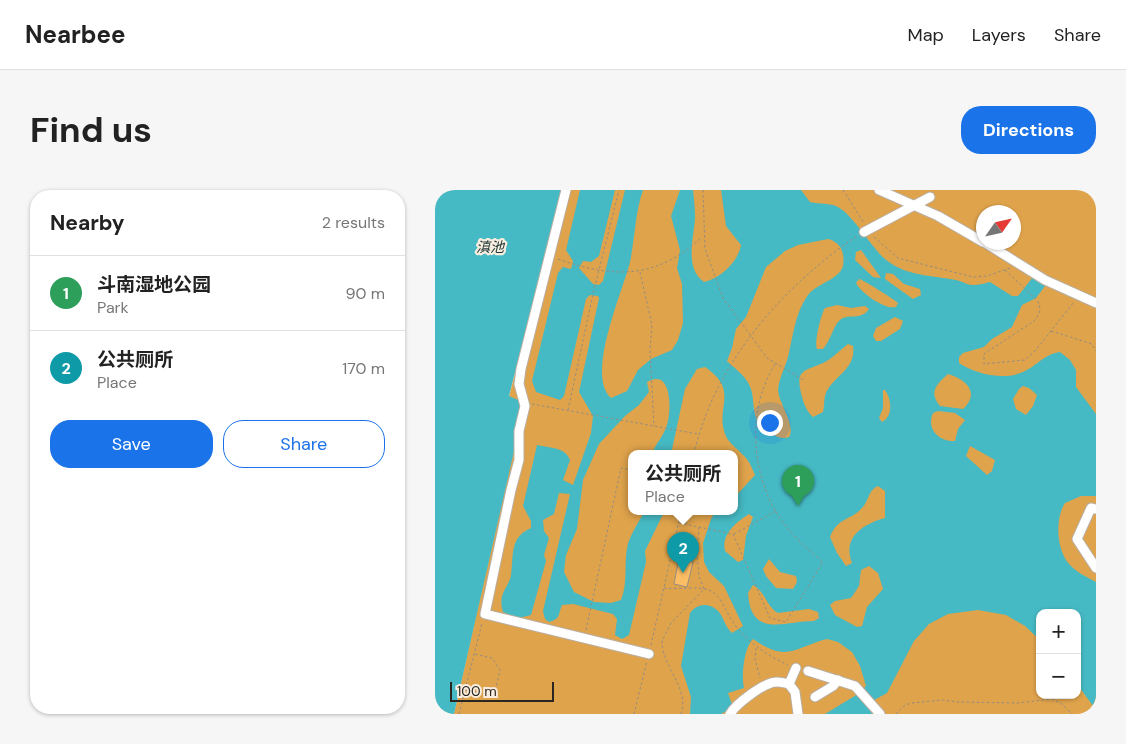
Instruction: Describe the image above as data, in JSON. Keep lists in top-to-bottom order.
{
  "water": ["滇池"],
  "scale_bar": "100 m",
  "north": "top right",
  "page": {
    "header": "Nearbee",
    "nav": ["Map", "Layers", "Share"],
    "buttons": [
      "Directions",
      ["Save", "Share"]
    ],
    "title": "Find us",
    "heading": ["Nearby", "2 results"],
    "list": [
      {
        "mark": "1",
        "name": "斗南湿地公园",
        "note": "Park",
        "value": "90 m"
      },
      {
        "mark": "2",
        "name": "公共厕所",
        "note": "Place",
        "value": "170 m"
      }
    ],
    "popup": ["公共厕所", "Place"],
    "pins": ["1", "2"],
    "map_buttons": ["+", "−"],
    "scale": "100 m"
  }
}
